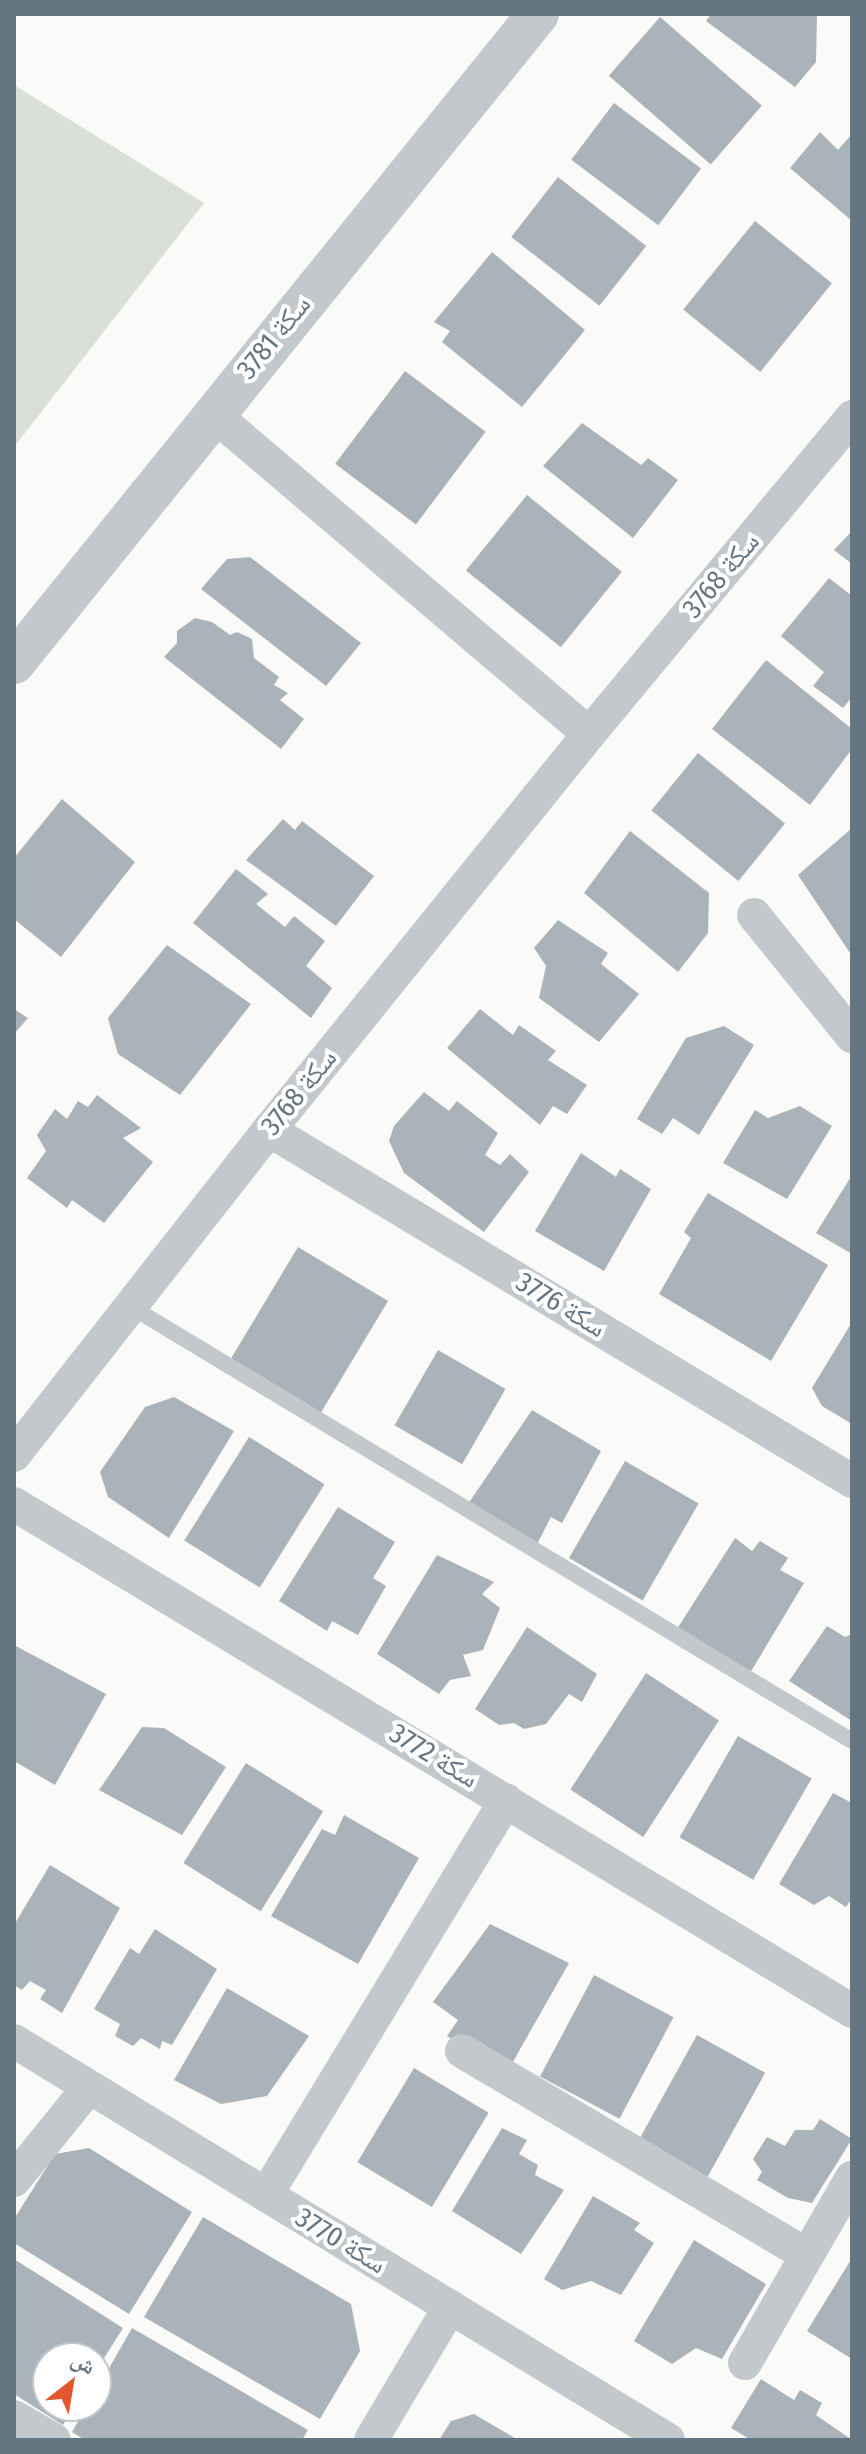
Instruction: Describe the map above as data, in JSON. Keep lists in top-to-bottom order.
{
  "streets": {
    "street": [
      "سكة 3781",
      "سكة 3768",
      "سكة 3776",
      "سكة 3772",
      "سكة 3770"
    ]
  },
  "crossings": [
    ["سكة 3768", "سكة 3776"]
  ],
  "north": "top right"
}
